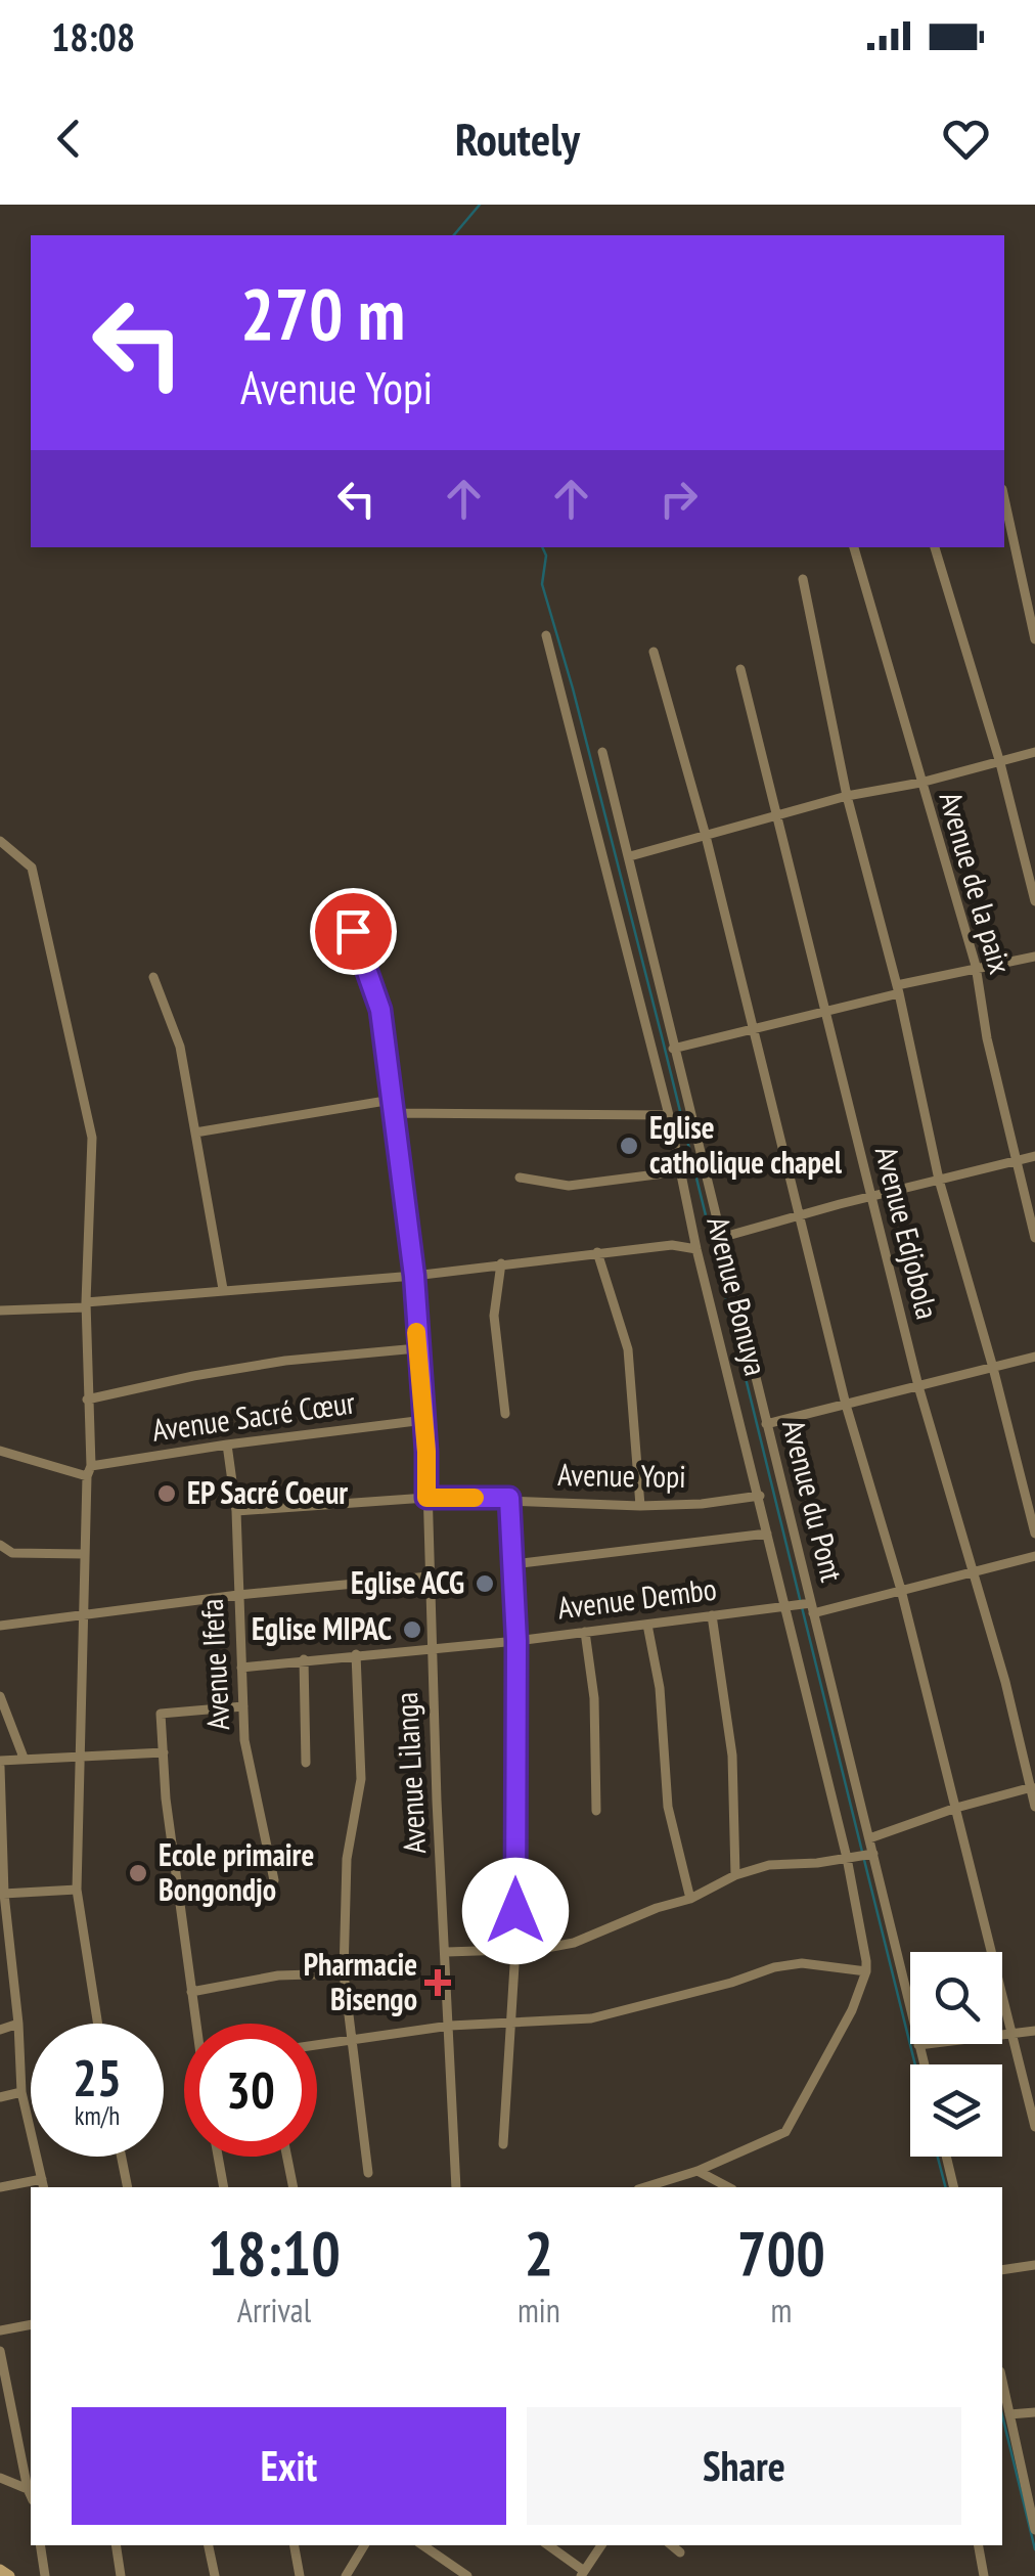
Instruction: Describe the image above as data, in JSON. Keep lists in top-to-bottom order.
{
  "streets": {
    "street": [
      "Avenue de la paix",
      "Avenue Edjobola",
      "Avenue Bonuya",
      "Avenue Sacré Cœur",
      "Avenue Yopi",
      "Avenue du Pont",
      "Avenue Dembo",
      "Avenue Ifefa",
      "Avenue Lilanga"
    ]
  },
  "crossings": [
    ["Avenue Edjobola", "Avenue Dembo"],
    ["Avenue Bonuya", "Avenue Yopi"],
    ["Avenue Bonuya", "Avenue du Pont"],
    ["Avenue Bonuya", "Avenue Dembo"],
    ["Avenue Sacré Cœur", "Avenue Ifefa"],
    ["Avenue Sacré Cœur", "Avenue Lilanga"],
    ["Avenue Yopi", "Avenue Ifefa"],
    ["Avenue Yopi", "Avenue Lilanga"],
    ["Avenue du Pont", "Avenue Dembo"],
    ["Avenue Dembo", "Avenue Ifefa"],
    ["Avenue Dembo", "Avenue Lilanga"]
  ],
  "places": {
    "other": [
      "Eglise catholique chapel",
      "EP Sacré Coeur",
      "Eglise ACG",
      "Eglise MIPAC",
      "Ecole primaire Bongondjo"
    ],
    "health": ["Pharmacie Bisengo"]
  },
  "page": {
    "status": "18:08",
    "header": "Routely",
    "turn": ["270 m", "Avenue Yopi"],
    "speed": "25 km/h",
    "limit": "30",
    "eta": [
      "18:10",
      "Arrival",
      "2",
      "min",
      "700",
      "m"
    ],
    "buttons": ["Exit", "Share"]
  }
}
